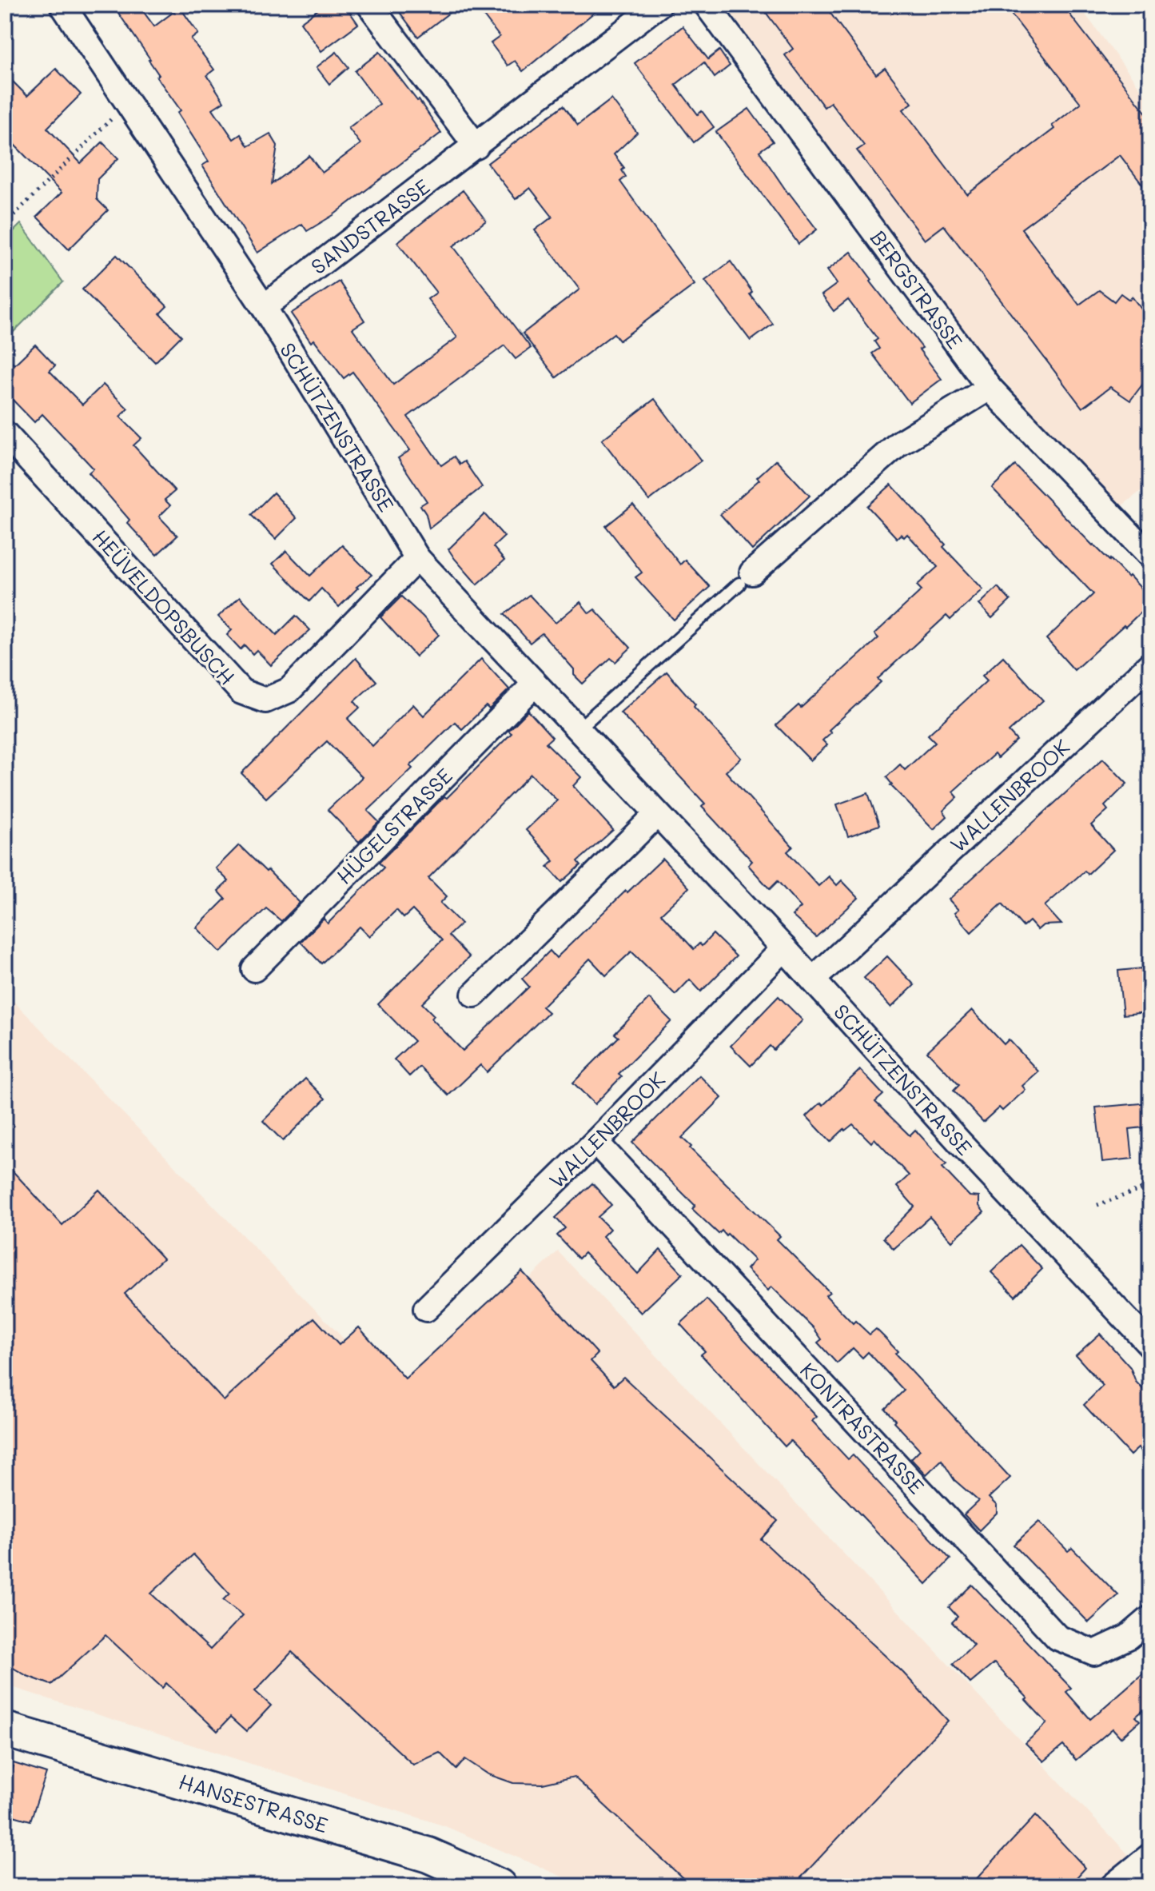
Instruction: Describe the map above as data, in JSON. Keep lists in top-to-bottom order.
{
  "streets": {
    "street": [
      "SANDSTRASSE",
      "BERGSTRASSE",
      "SCHÜTZENSTRASSE",
      "HEÜVELDOPSBUSCH",
      "WALLENBROOK",
      "HÜGELSTRASSE",
      "KONTRASTRASSE",
      "HANSESTRASSE"
    ]
  },
  "crossings": [
    ["SANDSTRASSE", "SCHÜTZENSTRASSE"],
    ["SCHÜTZENSTRASSE", "HEÜVELDOPSBUSCH"],
    ["SCHÜTZENSTRASSE", "WALLENBROOK"],
    ["SCHÜTZENSTRASSE", "HÜGELSTRASSE"],
    ["WALLENBROOK", "KONTRASTRASSE"]
  ]
}
